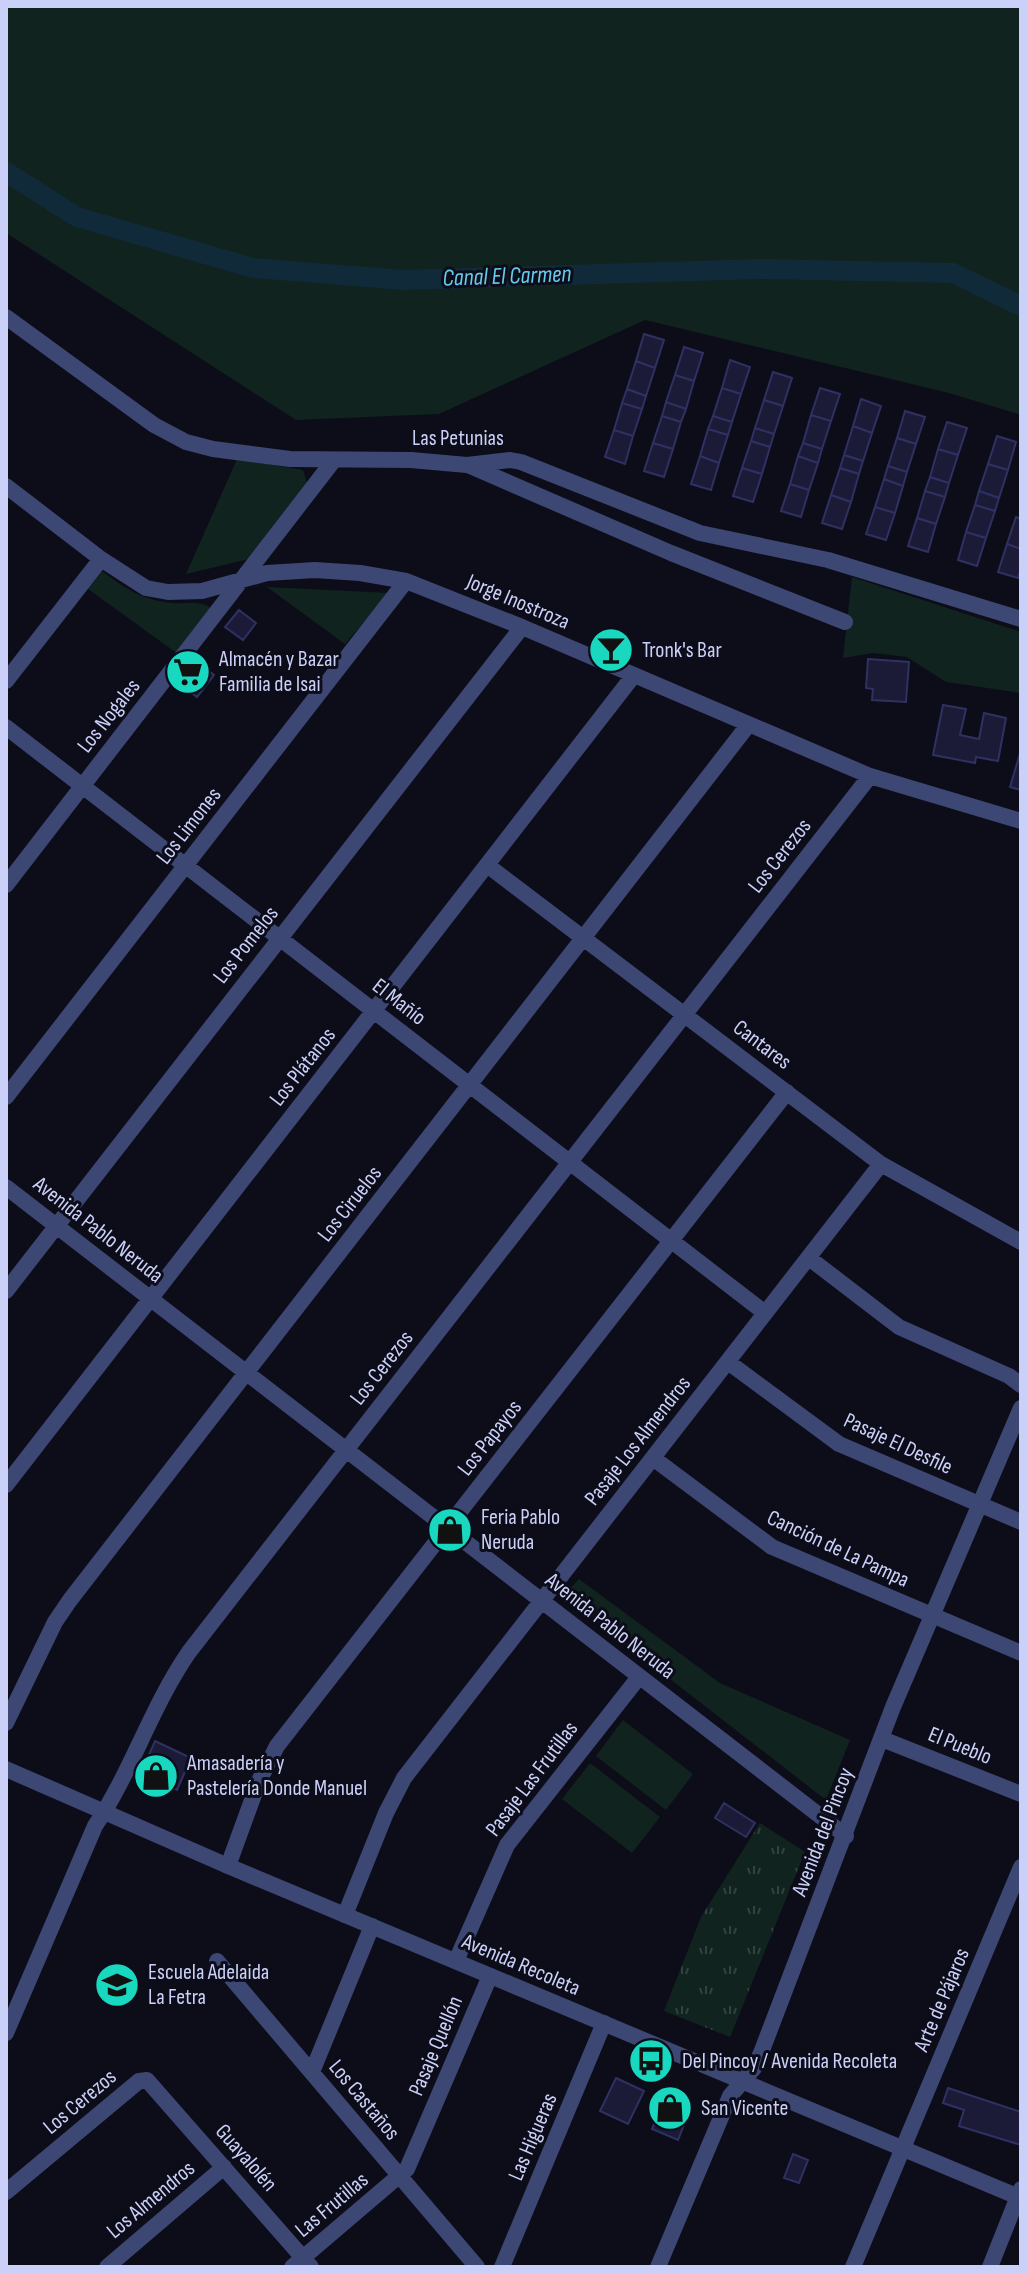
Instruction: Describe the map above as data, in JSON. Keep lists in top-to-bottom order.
{
  "streets": {
    "street": [
      "Las Petunias",
      "Jorge Inostroza",
      "Los Nogales",
      "Los Limones",
      "Los Cerezos",
      "Los Pomelos",
      "El Mañío",
      "Cantares",
      "Los Plátanos",
      "Los Ciruelos",
      "Avenida Pablo Neruda",
      "Los Papayos",
      "Pasaje Los Almendros",
      "Pasaje El Desfile",
      "Canción de La Pampa",
      "El Pueblo",
      "Pasaje Las Frutillas",
      "Avenida del Pincoy",
      "Avenida Recoleta",
      "Arte de Pájaros",
      "Pasaje Quellón",
      "Los Castaños",
      "Las Higueras",
      "Guayalolén",
      "Los Almendros",
      "Las Frutillas"
    ]
  },
  "crossings": [
    ["Las Petunias", "Los Nogales"],
    ["Jorge Inostroza", "Los Nogales"],
    ["Jorge Inostroza", "Los Limones"],
    ["Jorge Inostroza", "Los Cerezos"],
    ["Jorge Inostroza", "Los Pomelos"],
    ["Jorge Inostroza", "Los Plátanos"],
    ["Jorge Inostroza", "Los Ciruelos"],
    ["Los Nogales", "El Mañío"],
    ["Los Limones", "El Mañío"],
    ["Los Cerezos", "El Mañío"],
    ["Los Cerezos", "Cantares"],
    ["Los Cerezos", "Avenida Pablo Neruda"],
    ["Los Cerezos", "Avenida Recoleta"],
    ["Los Cerezos", "Guayalolén"],
    ["Los Pomelos", "El Mañío"],
    ["Los Pomelos", "Avenida Pablo Neruda"],
    ["El Mañío", "Los Plátanos"],
    ["El Mañío", "Los Ciruelos"],
    ["El Mañío", "Los Papayos"],
    ["El Mañío", "Pasaje Los Almendros"],
    ["Cantares", "Los Plátanos"],
    ["Cantares", "Los Ciruelos"],
    ["Cantares", "Los Papayos"],
    ["Cantares", "Pasaje Los Almendros"],
    ["Los Plátanos", "Avenida Pablo Neruda"],
    ["Los Ciruelos", "Avenida Pablo Neruda"],
    ["Avenida Pablo Neruda", "Los Papayos"],
    ["Avenida Pablo Neruda", "Pasaje Los Almendros"],
    ["Avenida Pablo Neruda", "Pasaje Las Frutillas"],
    ["Avenida Pablo Neruda", "Avenida del Pincoy"],
    ["Los Papayos", "Avenida Recoleta"],
    ["Pasaje Los Almendros", "Pasaje El Desfile"],
    ["Pasaje Los Almendros", "Canción de La Pampa"],
    ["Pasaje Los Almendros", "Avenida Recoleta"],
    ["Pasaje El Desfile", "Avenida del Pincoy"],
    ["Canción de La Pampa", "Avenida del Pincoy"],
    ["El Pueblo", "Avenida del Pincoy"],
    ["Pasaje Las Frutillas", "Avenida Recoleta"],
    ["Avenida del Pincoy", "Avenida Recoleta"],
    ["Avenida Recoleta", "Arte de Pájaros"],
    ["Avenida Recoleta", "Pasaje Quellón"],
    ["Avenida Recoleta", "Las Higueras"],
    ["Pasaje Quellón", "Los Castaños"],
    ["Pasaje Quellón", "Las Frutillas"],
    ["Los Castaños", "Las Frutillas"],
    ["Guayalolén", "Los Almendros"],
    ["Guayalolén", "Las Frutillas"]
  ],
  "water": ["Canal El Carmen"],
  "places": {
    "bar": ["Tronk's Bar"],
    "supermarket": ["Almacén y Bazar Familia de Isai"],
    "shop": ["Feria Pablo Neruda", "Amasadería y Pastelería Donde Manuel", "San Vicente"],
    "school or university": ["Escuela Adelaida La Fetra"],
    "bus stop": ["Del Pincoy / Avenida Recoleta"]
  }
}
